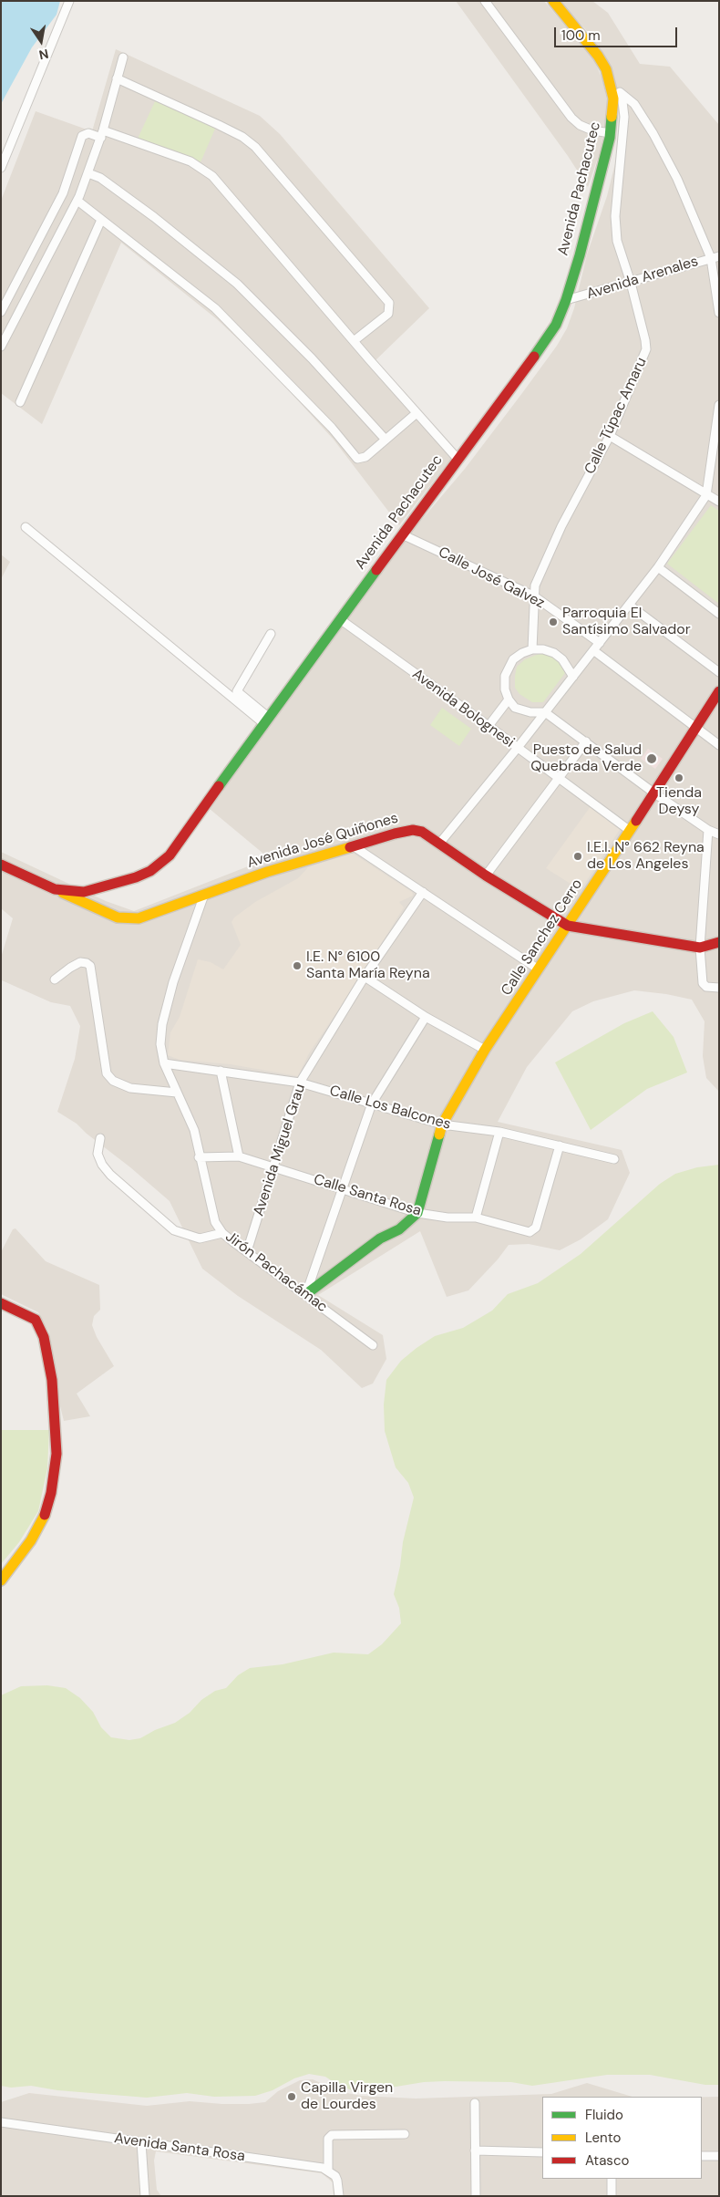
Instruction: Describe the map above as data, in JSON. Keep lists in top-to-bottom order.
{
  "streets": {
    "main road": ["Avenida Pachacutec", "Avenida José Quiñones", "Calle Sanchez Cerro"],
    "street": [
      "Avenida Arenales",
      "Calle Túpac Amaru",
      "Calle José Galvez",
      "Avenida Bolognesi",
      "Calle Los Balcones",
      "Avenida Miguel Grau",
      "Calle Santa Rosa",
      "Jirón Pachacámac",
      "Avenida Santa Rosa"
    ]
  },
  "crossings": [
    ["Avenida Pachacutec", "Avenida Arenales"],
    ["Avenida Pachacutec", "Calle José Galvez"],
    ["Avenida Pachacutec", "Avenida Bolognesi"],
    ["Avenida Pachacutec", "Avenida José Quiñones"],
    ["Avenida Arenales", "Calle Túpac Amaru"],
    ["Calle Túpac Amaru", "Calle José Galvez"],
    ["Avenida Bolognesi", "Calle Sanchez Cerro"],
    ["Avenida José Quiñones", "Calle Sanchez Cerro"],
    ["Avenida José Quiñones", "Jirón Pachacámac"],
    ["Calle Sanchez Cerro", "Calle Los Balcones"],
    ["Calle Sanchez Cerro", "Calle Santa Rosa"],
    ["Calle Los Balcones", "Avenida Miguel Grau"],
    ["Calle Los Balcones", "Calle Santa Rosa"],
    ["Calle Los Balcones", "Jirón Pachacámac"],
    ["Avenida Miguel Grau", "Calle Santa Rosa"],
    ["Avenida Miguel Grau", "Jirón Pachacámac"],
    ["Calle Santa Rosa", "Jirón Pachacámac"]
  ],
  "places": [
    "Parroquia El Santísimo Salvador",
    "Puesto de Salud Quebrada Verde",
    "Tienda Deysy",
    "I.E.I. N° 662 Reyna de Los Angeles",
    "I.E. N° 6100 Santa María Reyna",
    "Capilla Virgen de Lourdes"
  ],
  "legend": ["Fluido", "Lento", "Atasco"],
  "scale_bar": "100 m",
  "north": "bottom"
}
